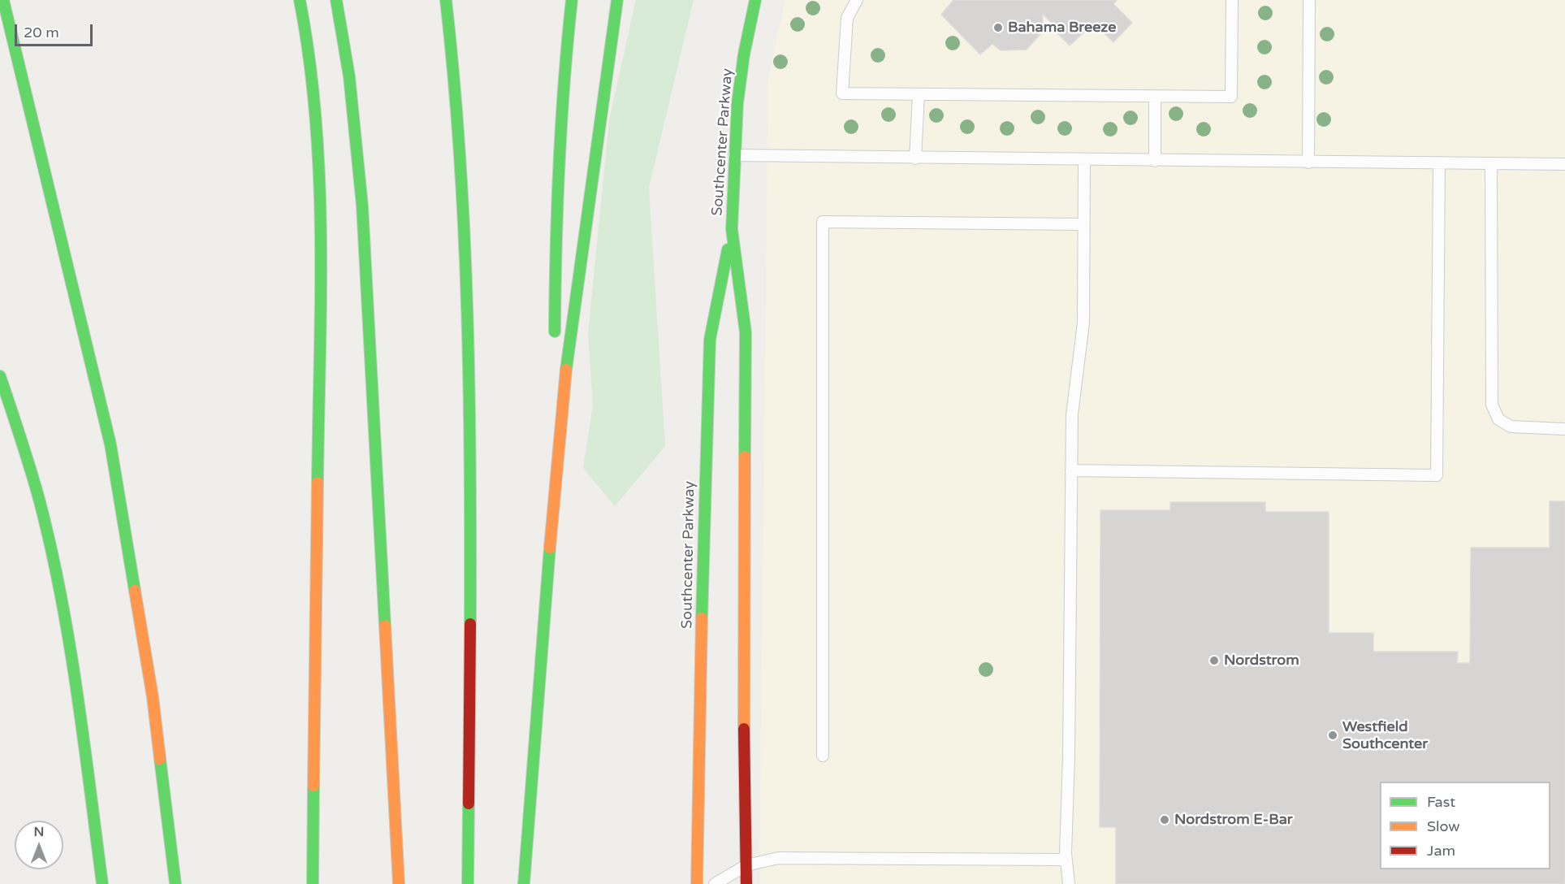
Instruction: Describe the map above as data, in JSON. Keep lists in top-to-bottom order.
{
  "streets": {
    "main road": ["Southcenter Parkway"]
  },
  "places": [
    "Bahama Breeze",
    "Nordstrom",
    "Westfield Southcenter",
    "Nordstrom E-Bar"
  ],
  "legend": ["Fast", "Slow", "Jam"],
  "scale_bar": "20 m",
  "north": "top"
}
